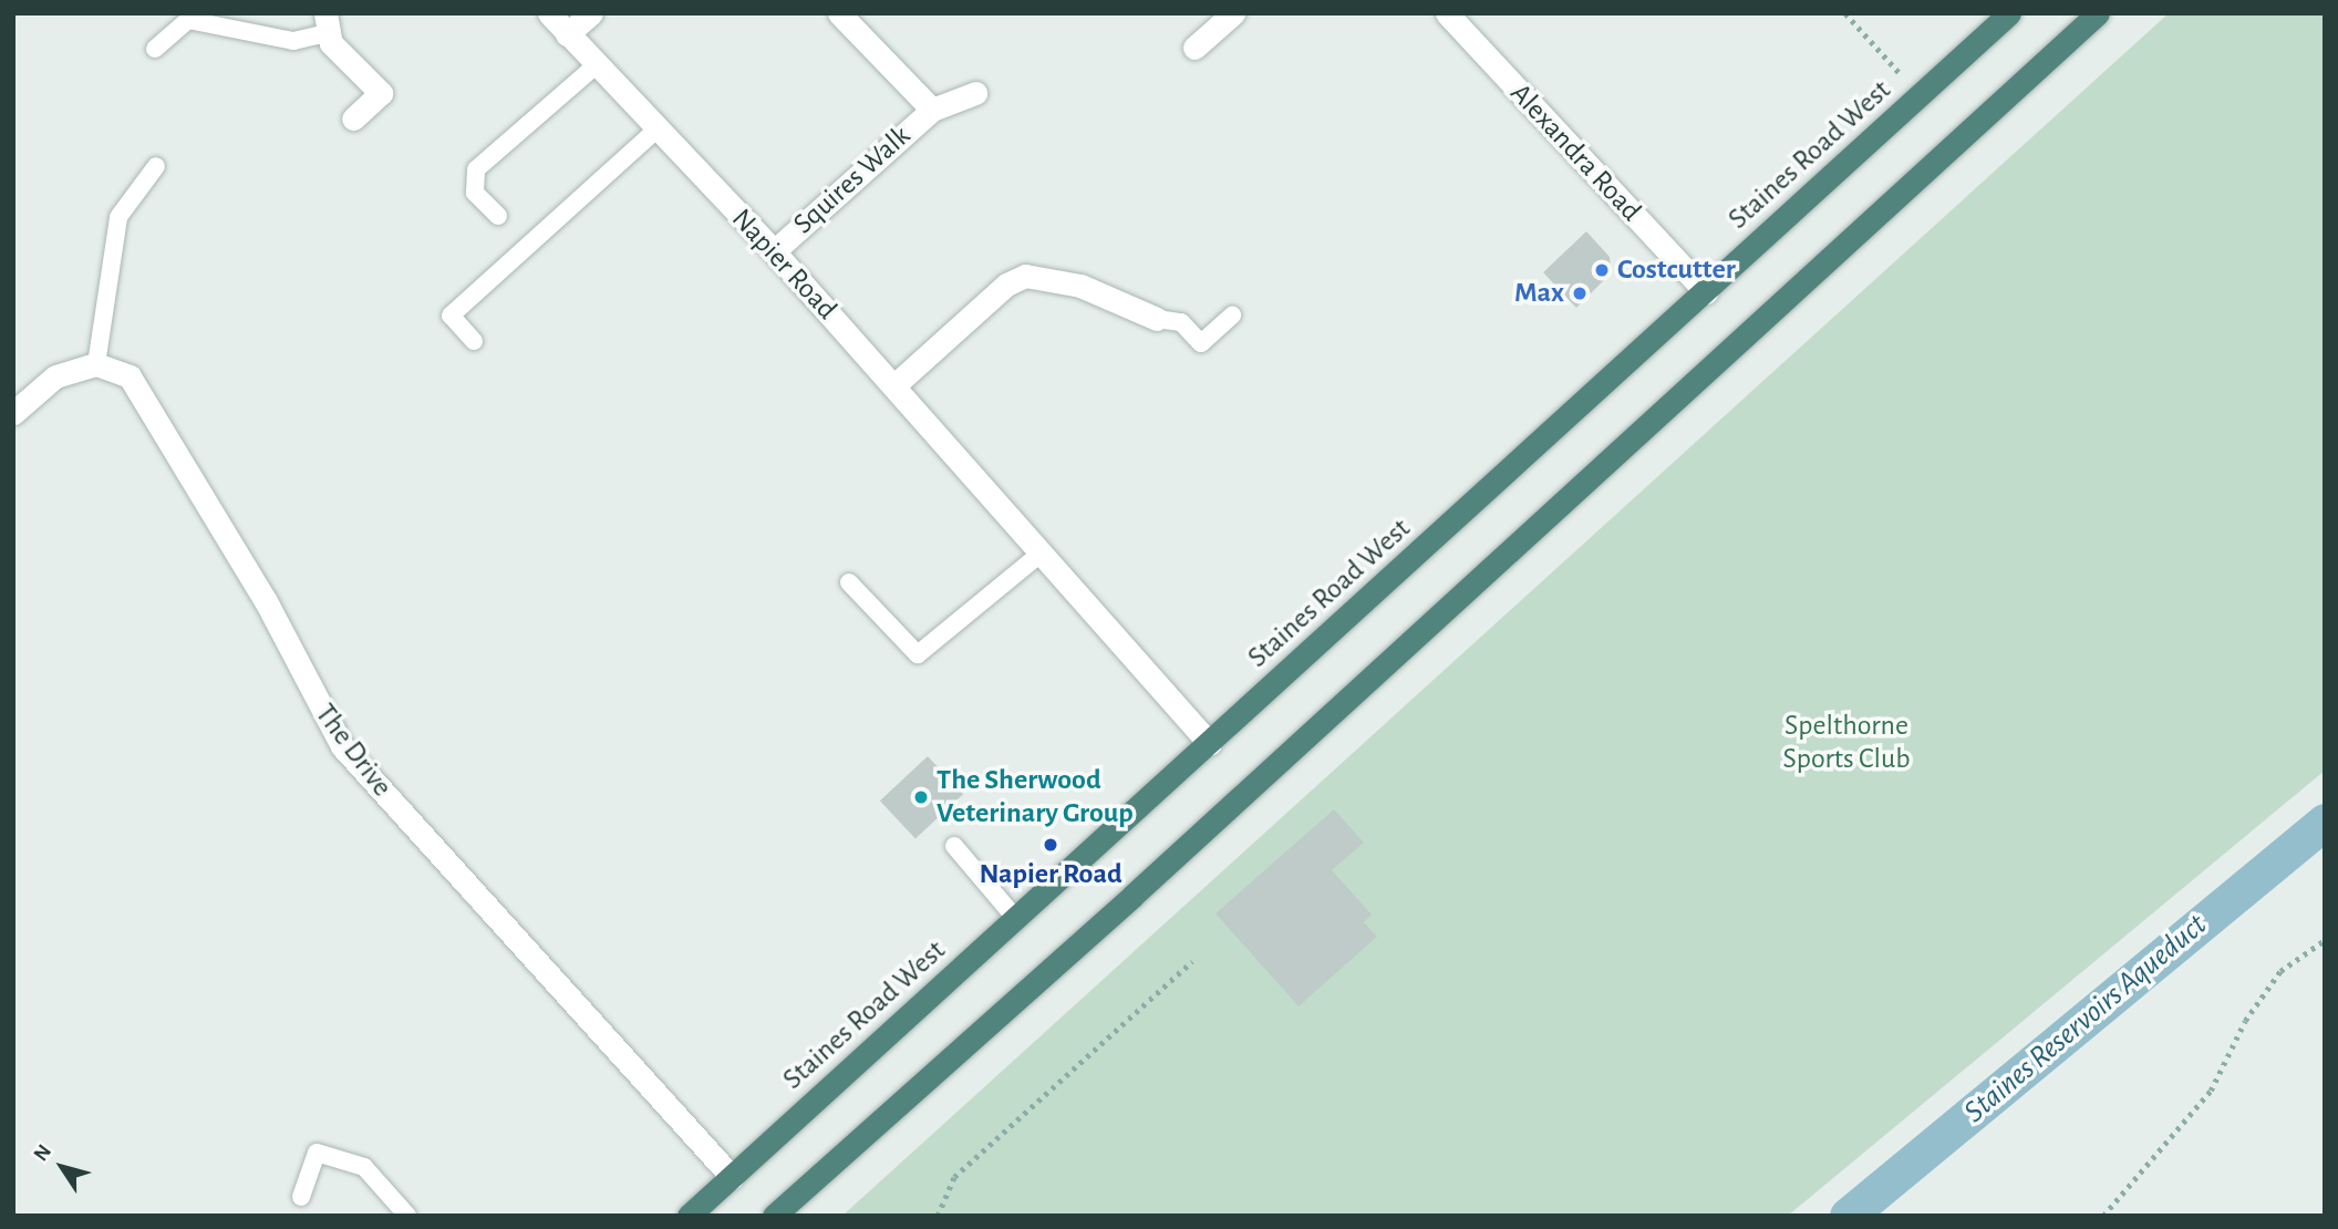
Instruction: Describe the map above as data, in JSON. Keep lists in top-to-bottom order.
{
  "streets": {
    "highway": ["Staines Road West"],
    "street": [
      "Alexandra Road",
      "Squires Walk",
      "Napier Road",
      "The Drive"
    ]
  },
  "crossings": [
    ["Alexandra Road", "Staines Road West"],
    ["Staines Road West", "Napier Road"],
    ["Staines Road West", "The Drive"],
    ["Squires Walk", "Napier Road"]
  ],
  "water": ["Staines Reservoirs Aqueduct"],
  "parks": ["Spelthorne Sports Club"],
  "places": [
    "Costcutter",
    "Max",
    "The Sherwood Veterinary Group",
    "Napier Road"
  ],
  "north": "top left"
}
